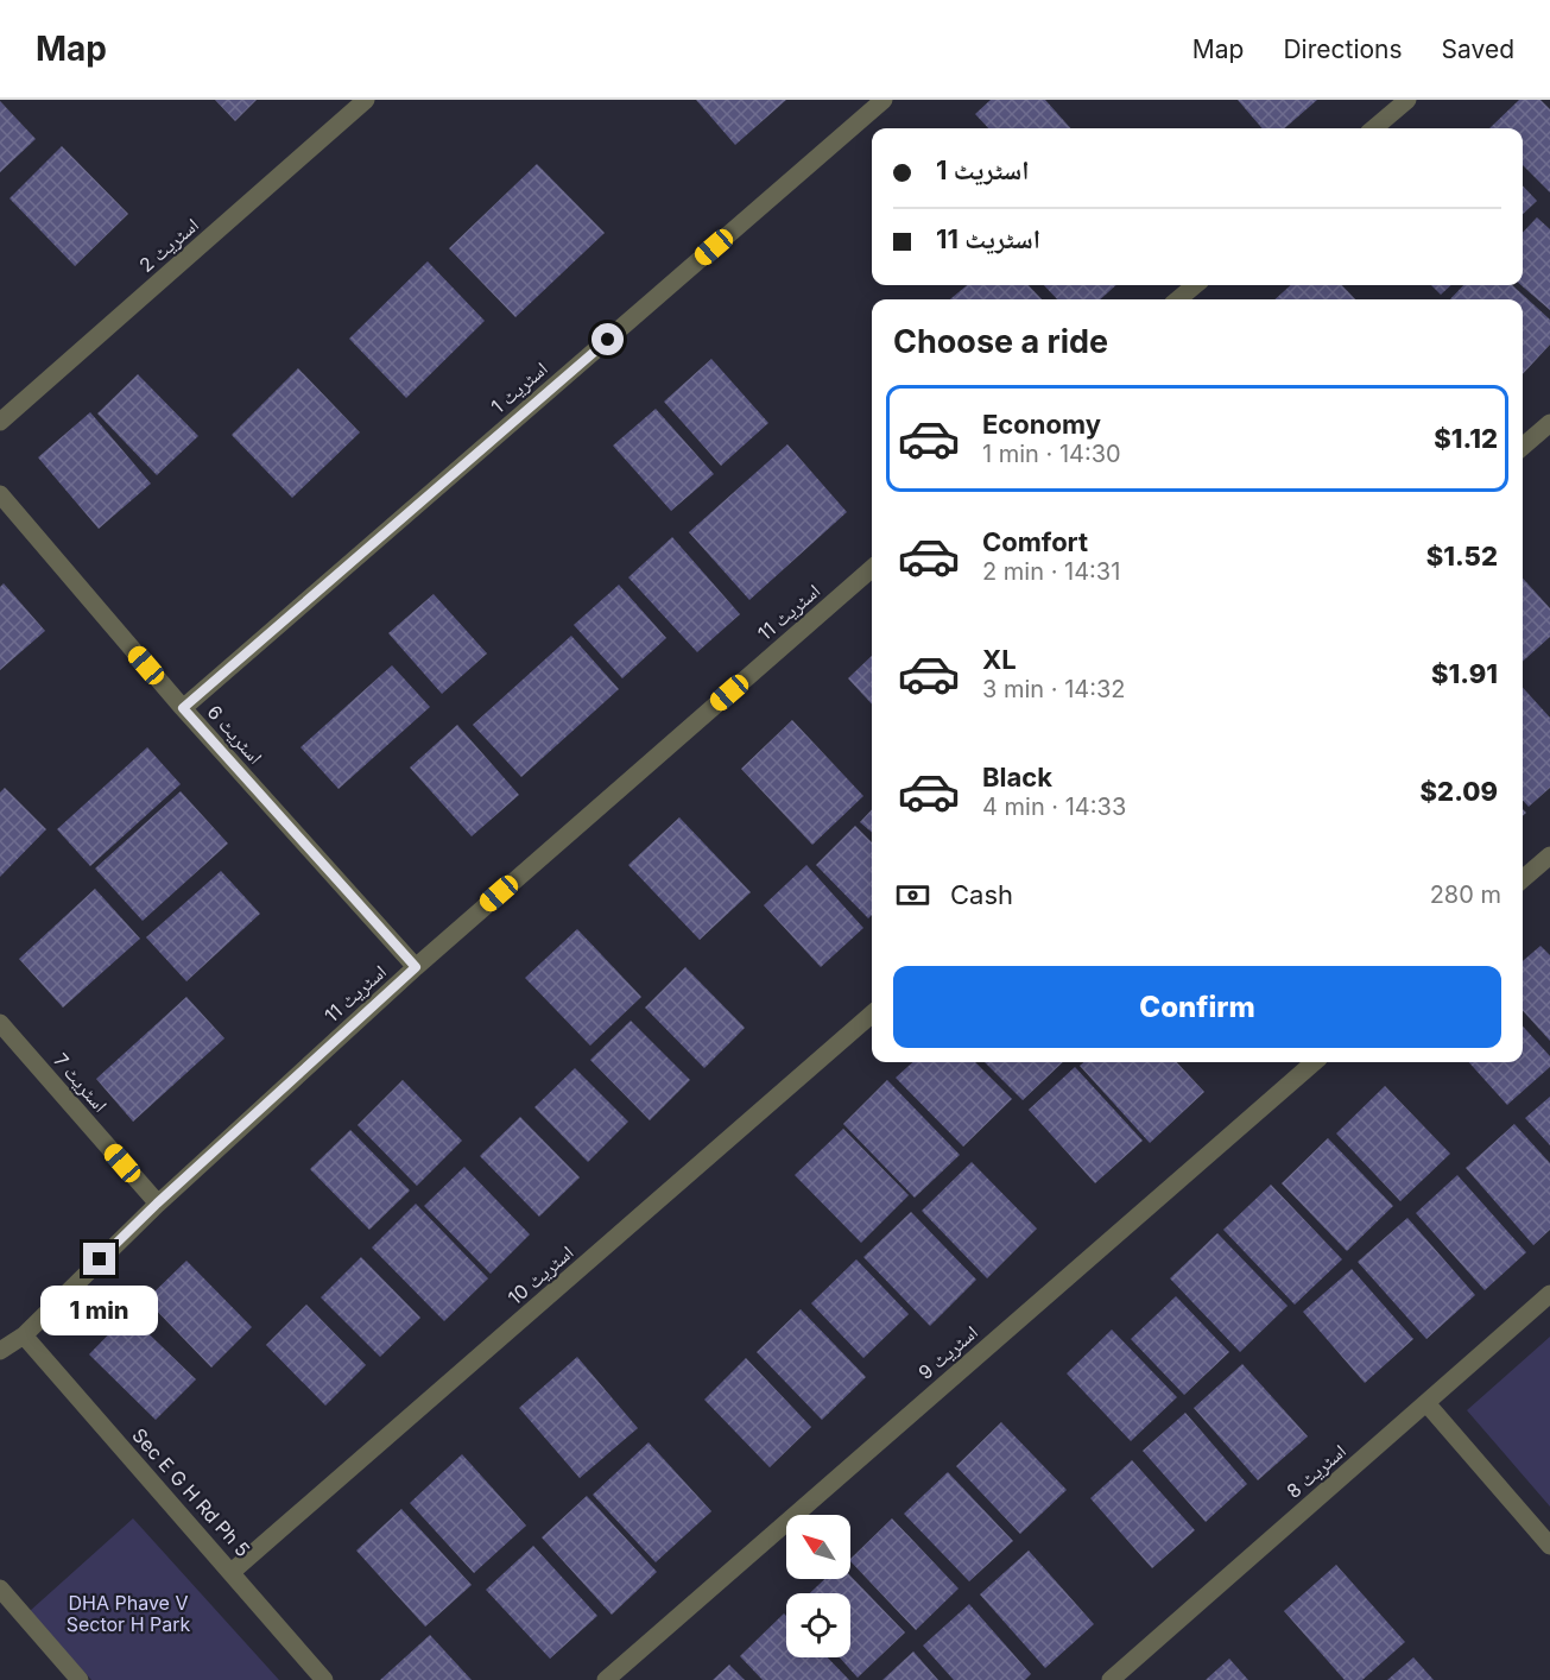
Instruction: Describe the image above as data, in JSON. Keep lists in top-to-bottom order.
{
  "streets": {
    "street": [
      "اسٹریٹ 2",
      "اسٹریٹ 1",
      "اسٹریٹ 11",
      "اسٹریٹ 6",
      "اسٹریٹ 7",
      "اسٹریٹ 10",
      "اسٹریٹ 9",
      "اسٹریٹ 8",
      "Sec E G H Rd Ph 5"
    ]
  },
  "crossings": [
    ["اسٹریٹ 1", "اسٹریٹ 6"],
    ["اسٹریٹ 11", "اسٹریٹ 6"],
    ["اسٹریٹ 11", "اسٹریٹ 7"],
    ["اسٹریٹ 11", "Sec E G H Rd Ph 5"],
    ["اسٹریٹ 10", "Sec E G H Rd Ph 5"]
  ],
  "parks": ["DHA Phave V Sector H Park"],
  "north": "top left",
  "page": {
    "header": "Map",
    "nav": ["Map", "Directions", "Saved"],
    "banner": ["اسٹریٹ 1", "اسٹریٹ 11"],
    "heading": "Choose a ride",
    "list": [
      {
        "name": "Economy",
        "note": "1 min · 14:30",
        "value": "$1.12"
      },
      {
        "name": "Comfort",
        "note": "2 min · 14:31",
        "value": "$1.52"
      },
      {
        "name": "XL",
        "note": "3 min · 14:32",
        "value": "$1.91"
      },
      {
        "name": "Black",
        "note": "4 min · 14:33",
        "value": "$2.09"
      }
    ],
    "pay": ["Cash", "280 m"],
    "buttons": "Confirm",
    "bubble": "1 min"
  }
}
